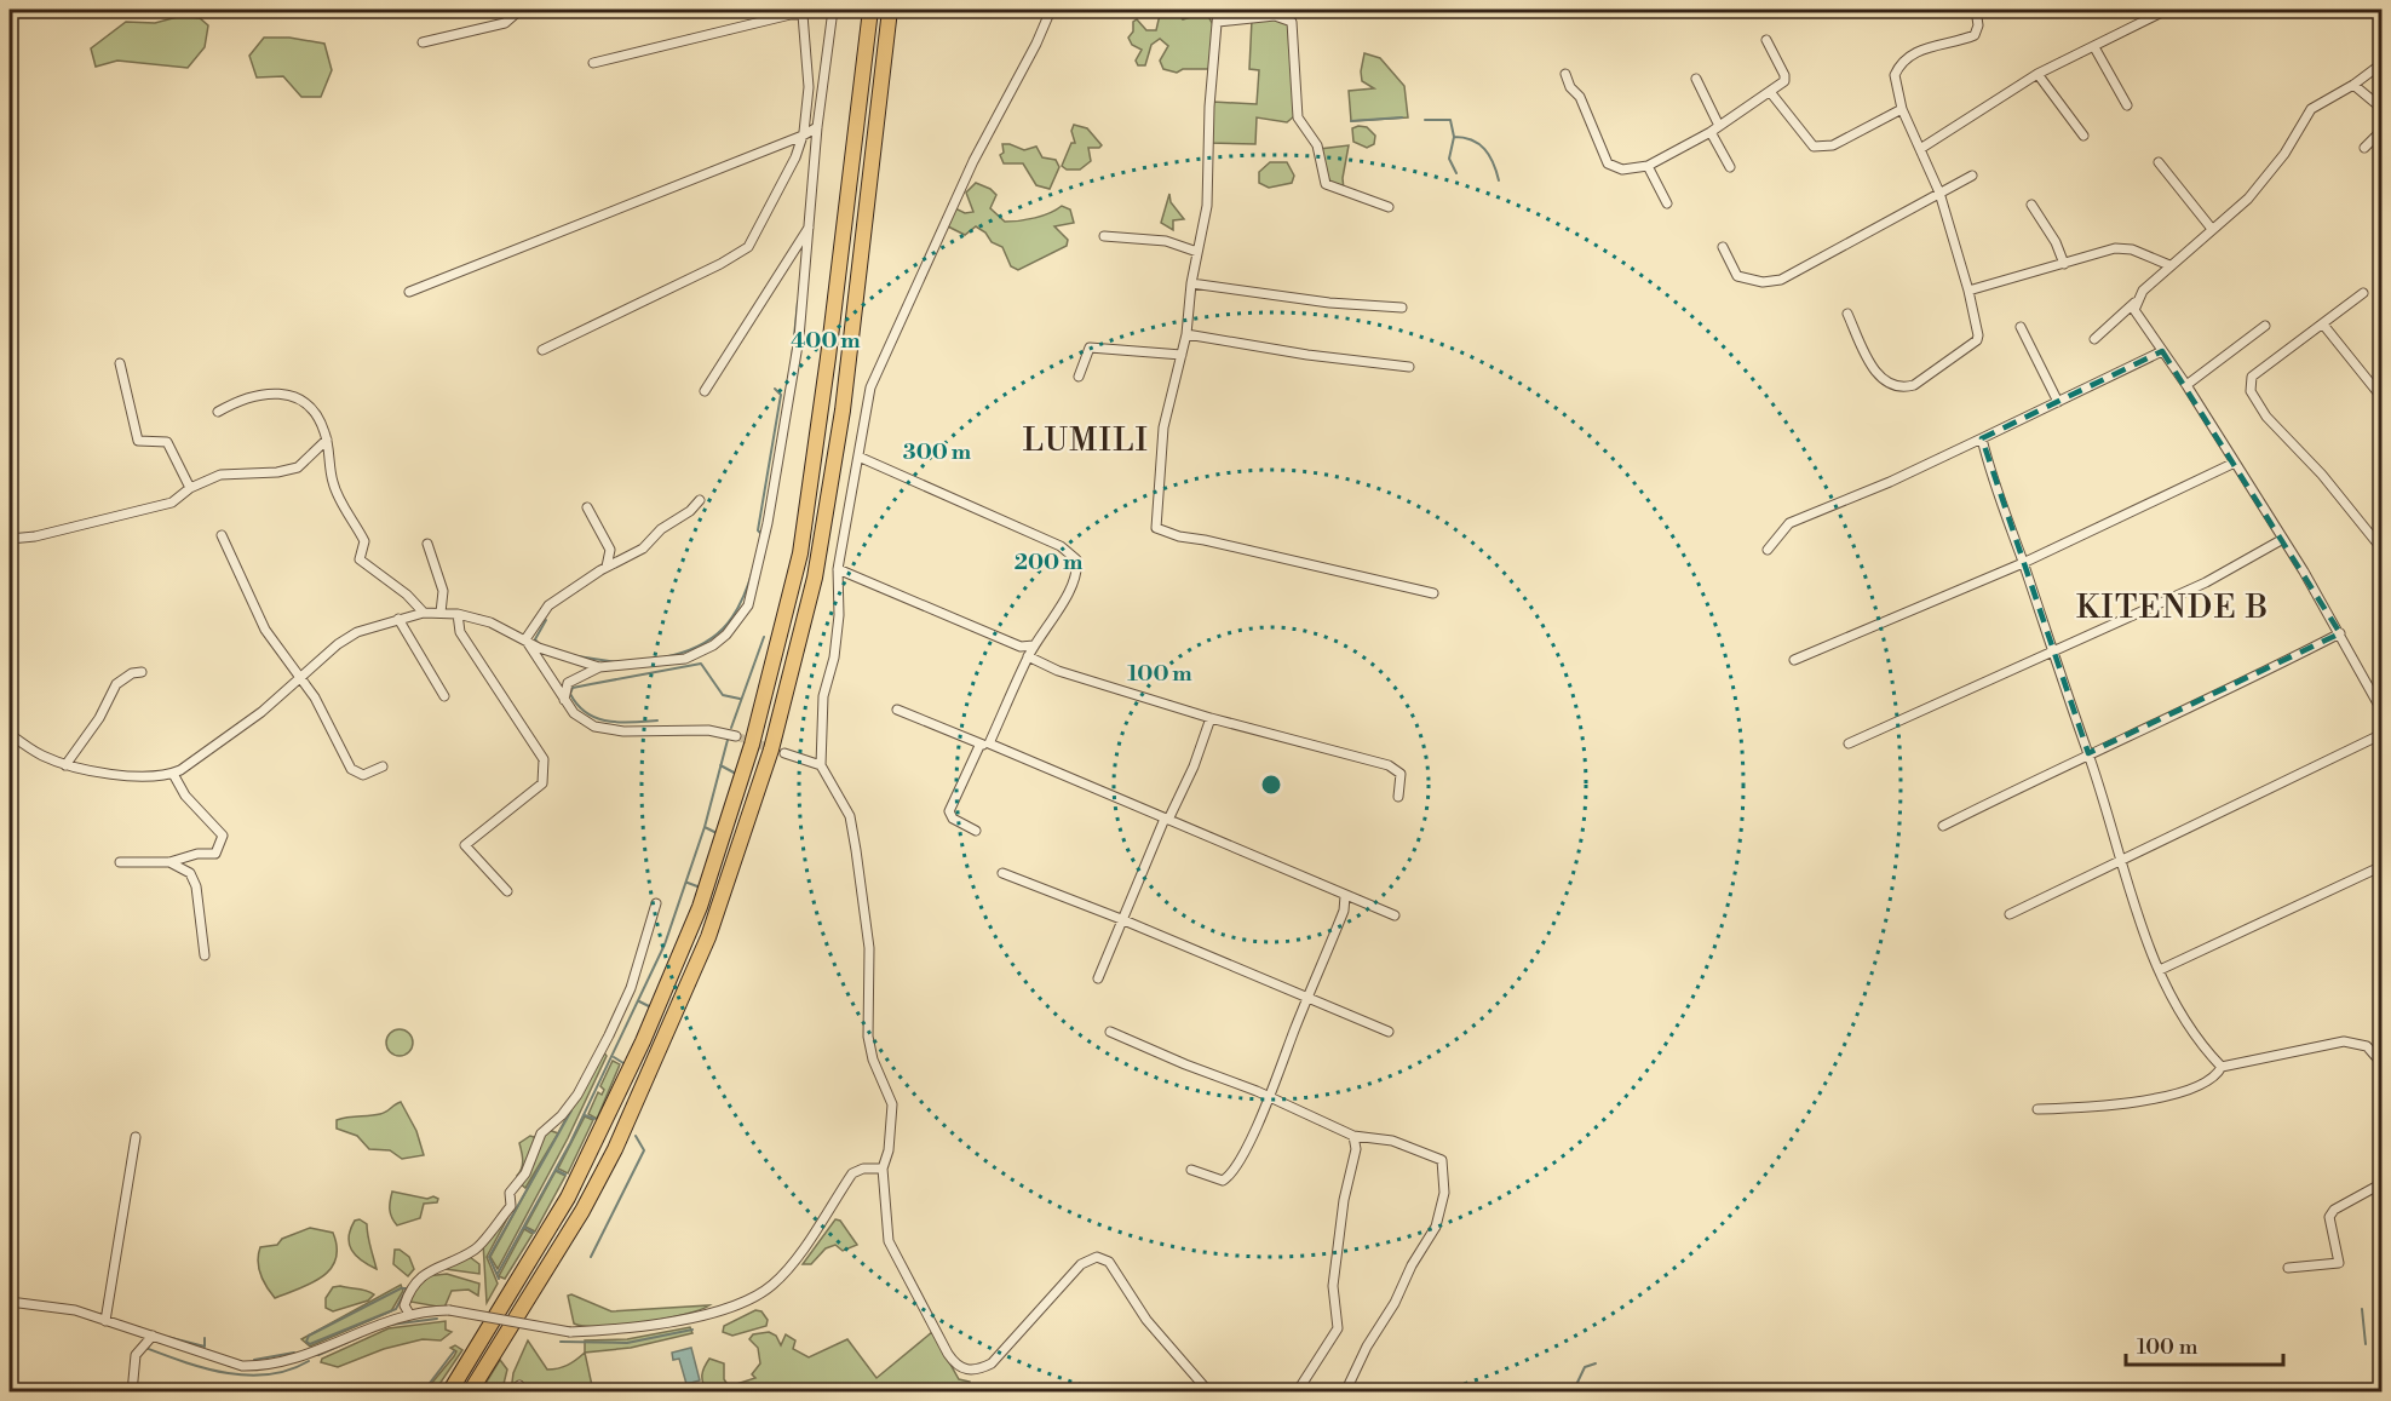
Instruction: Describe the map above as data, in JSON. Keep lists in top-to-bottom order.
{
  "districts": ["LUMILI", "KITENDE B"],
  "scale_bar": "100 m",
  "rings": [
    "400 m",
    "300 m",
    "200 m",
    "100 m"
  ]
}
